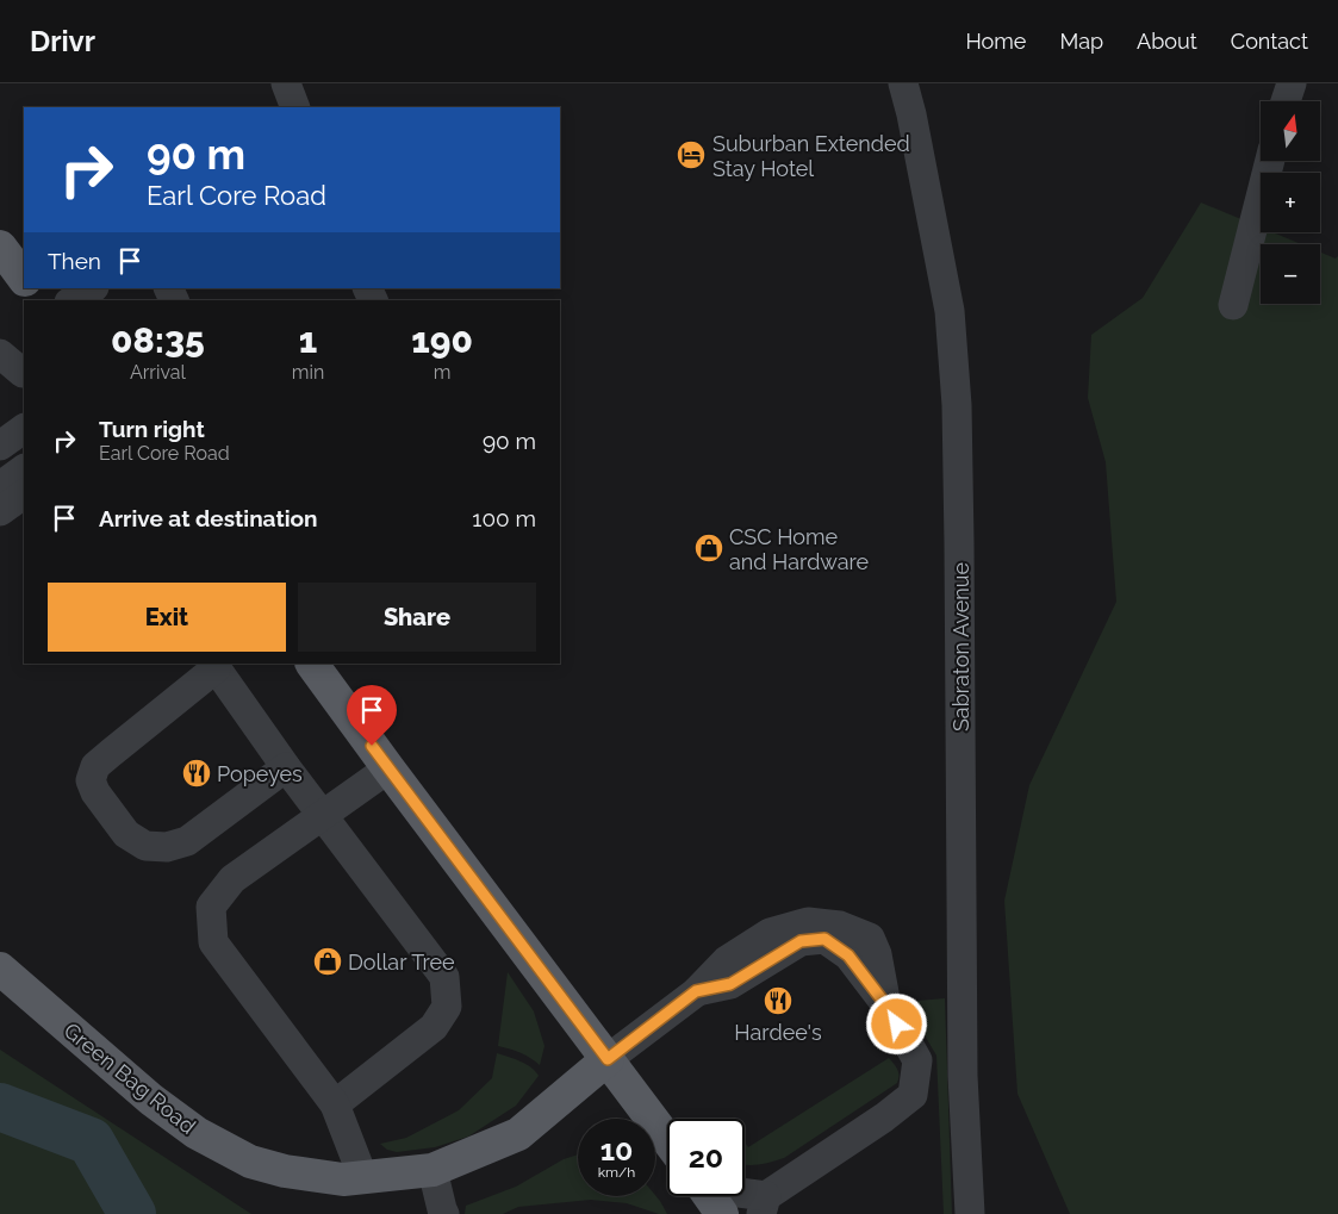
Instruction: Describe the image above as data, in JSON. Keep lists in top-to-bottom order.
{
  "streets": {
    "main road": ["Green Bag Road"],
    "street": ["Sabraton Avenue"]
  },
  "places": {
    "hotel": ["Suburban Extended Stay Hotel"],
    "shop": ["CSC Home and Hardware", "Dollar Tree"],
    "restaurant": ["Popeyes", "Hardee's"]
  },
  "north": "top",
  "page": {
    "header": "Drivr",
    "nav": [
      "Home",
      "Map",
      "About",
      "Contact"
    ],
    "map_buttons": ["+", "−"],
    "turn": ["90 m", "Earl Core Road"],
    "then": "Then",
    "eta": [
      "08:35",
      "Arrival",
      "1",
      "min",
      "190",
      "m"
    ],
    "list": [
      {
        "name": "Turn right",
        "note": "Earl Core Road",
        "value": "90 m"
      },
      {
        "name": "Arrive at destination",
        "value": "100 m"
      }
    ],
    "buttons": ["Exit", "Share"],
    "speed": "10 km/h",
    "limit": "20"
  }
}
